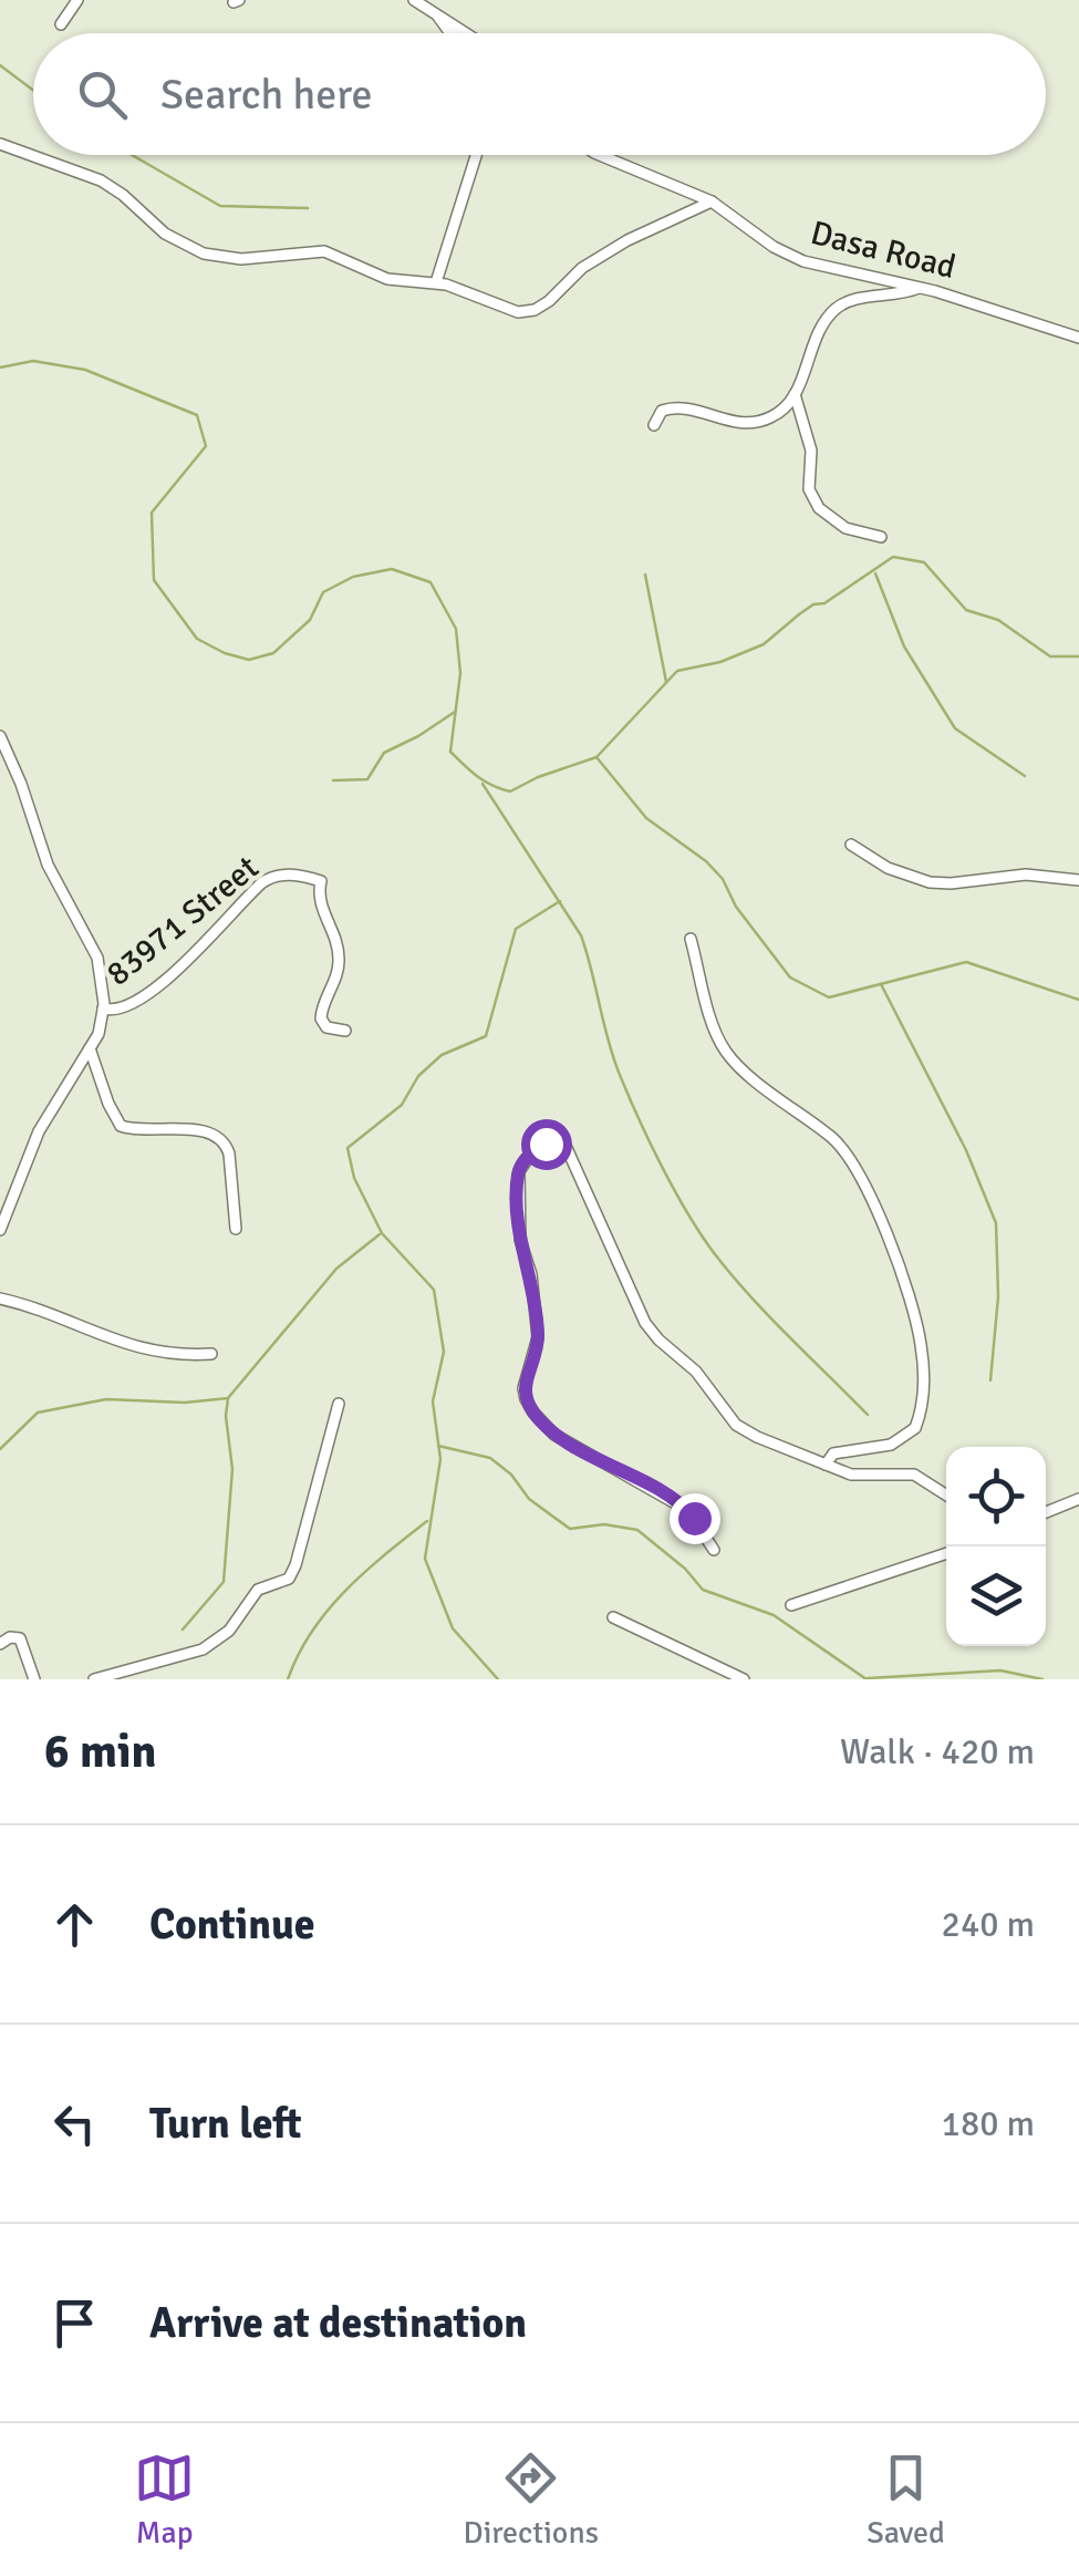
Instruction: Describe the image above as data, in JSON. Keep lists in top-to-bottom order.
{
  "streets": {
    "street": ["Dasa Road", "83971 Street"]
  },
  "page": {
    "search": "Search here",
    "heading": ["6 min", "Walk · 420 m"],
    "list": [
      ["Continue", "240 m"],
      ["Turn left", "180 m"],
      "Arrive at destination"
    ],
    "nav": ["Map", "Directions", "Saved"]
  }
}
